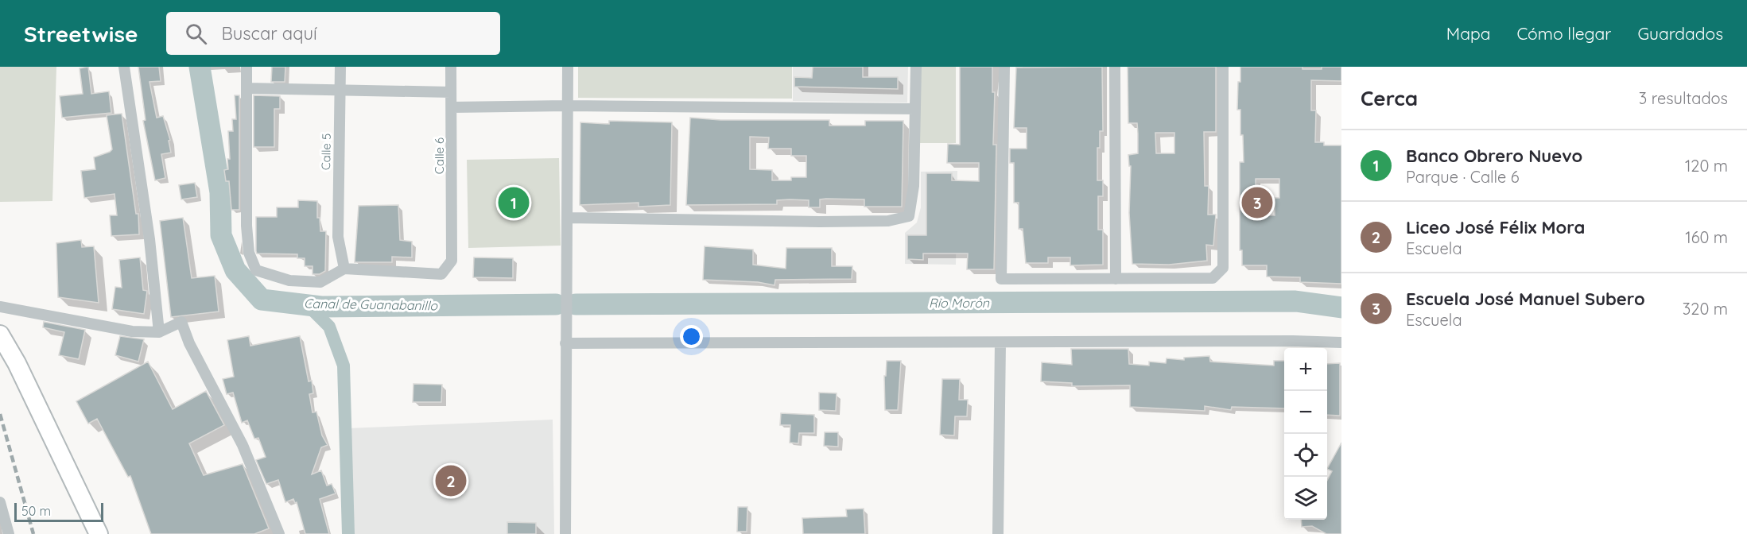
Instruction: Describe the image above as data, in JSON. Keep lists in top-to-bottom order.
{
  "streets": {
    "street": ["Calle 5", "Calle 6"]
  },
  "crossings": [
    ["Calle 5", "Calle 6"]
  ],
  "water": ["Río Morón", "Canal de Guanabanillo"],
  "scale_bar": "50 m",
  "page": {
    "header": "Streetwise",
    "search": "Buscar aquí",
    "nav": ["Mapa", "Cómo llegar", "Guardados"],
    "heading": ["Cerca", "3 resultados"],
    "list": [
      {
        "mark": "1",
        "name": "Banco Obrero Nuevo",
        "note": "Parque · Calle 6",
        "value": "120 m"
      },
      {
        "mark": "2",
        "name": "Liceo José Félix Mora",
        "note": "Escuela",
        "value": "160 m"
      },
      {
        "mark": "3",
        "name": "Escuela José Manuel Subero",
        "note": "Escuela",
        "value": "320 m"
      }
    ],
    "pins": ["1", "3", "2"],
    "map_buttons": ["+", "−"],
    "scale": "50 m"
  }
}
